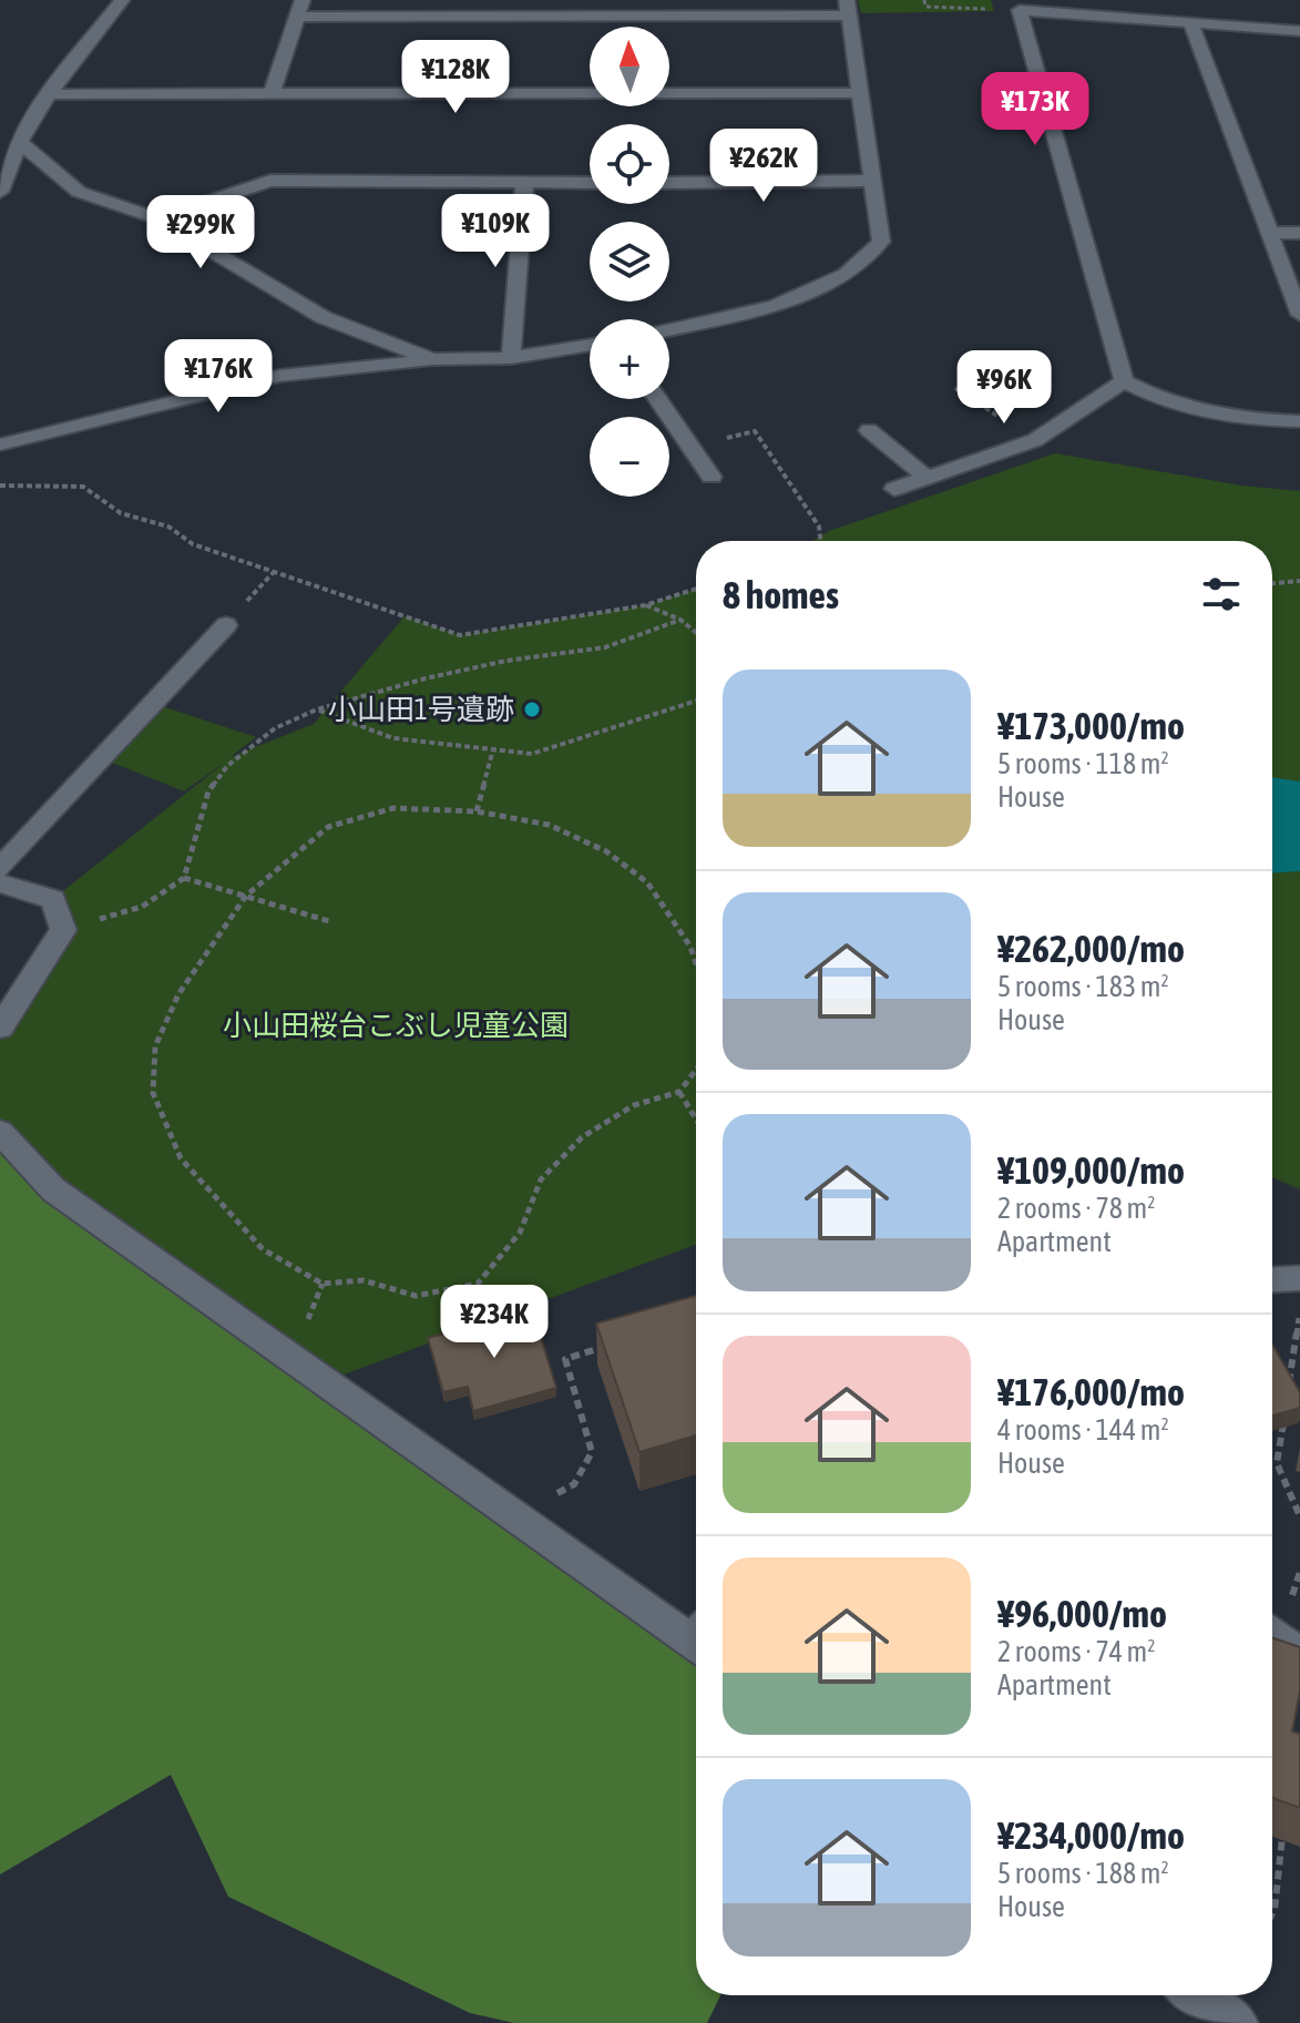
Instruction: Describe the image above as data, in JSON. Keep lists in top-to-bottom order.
{
  "parks": ["小山田桜台こぶし児童公園"],
  "places": ["小山田1号遺跡"],
  "north": "top",
  "page": {
    "map_buttons": ["+", "−"],
    "price": [
      "¥128K",
      "¥173K",
      "¥262K",
      "¥109K",
      "¥299K",
      "¥176K",
      "¥96K",
      "¥234K"
    ],
    "heading": "8 homes",
    "list": [
      {
        "name": "¥173,000/mo",
        "note": "5 rooms · 118 m² · House"
      },
      {
        "name": "¥262,000/mo",
        "note": "5 rooms · 183 m² · House"
      },
      {
        "name": "¥109,000/mo",
        "note": "2 rooms · 78 m² · Apartment"
      },
      {
        "name": "¥176,000/mo",
        "note": "4 rooms · 144 m² · House"
      },
      {
        "name": "¥96,000/mo",
        "note": "2 rooms · 74 m² · Apartment"
      },
      {
        "name": "¥234,000/mo",
        "note": "5 rooms · 188 m² · House"
      }
    ]
  }
}
